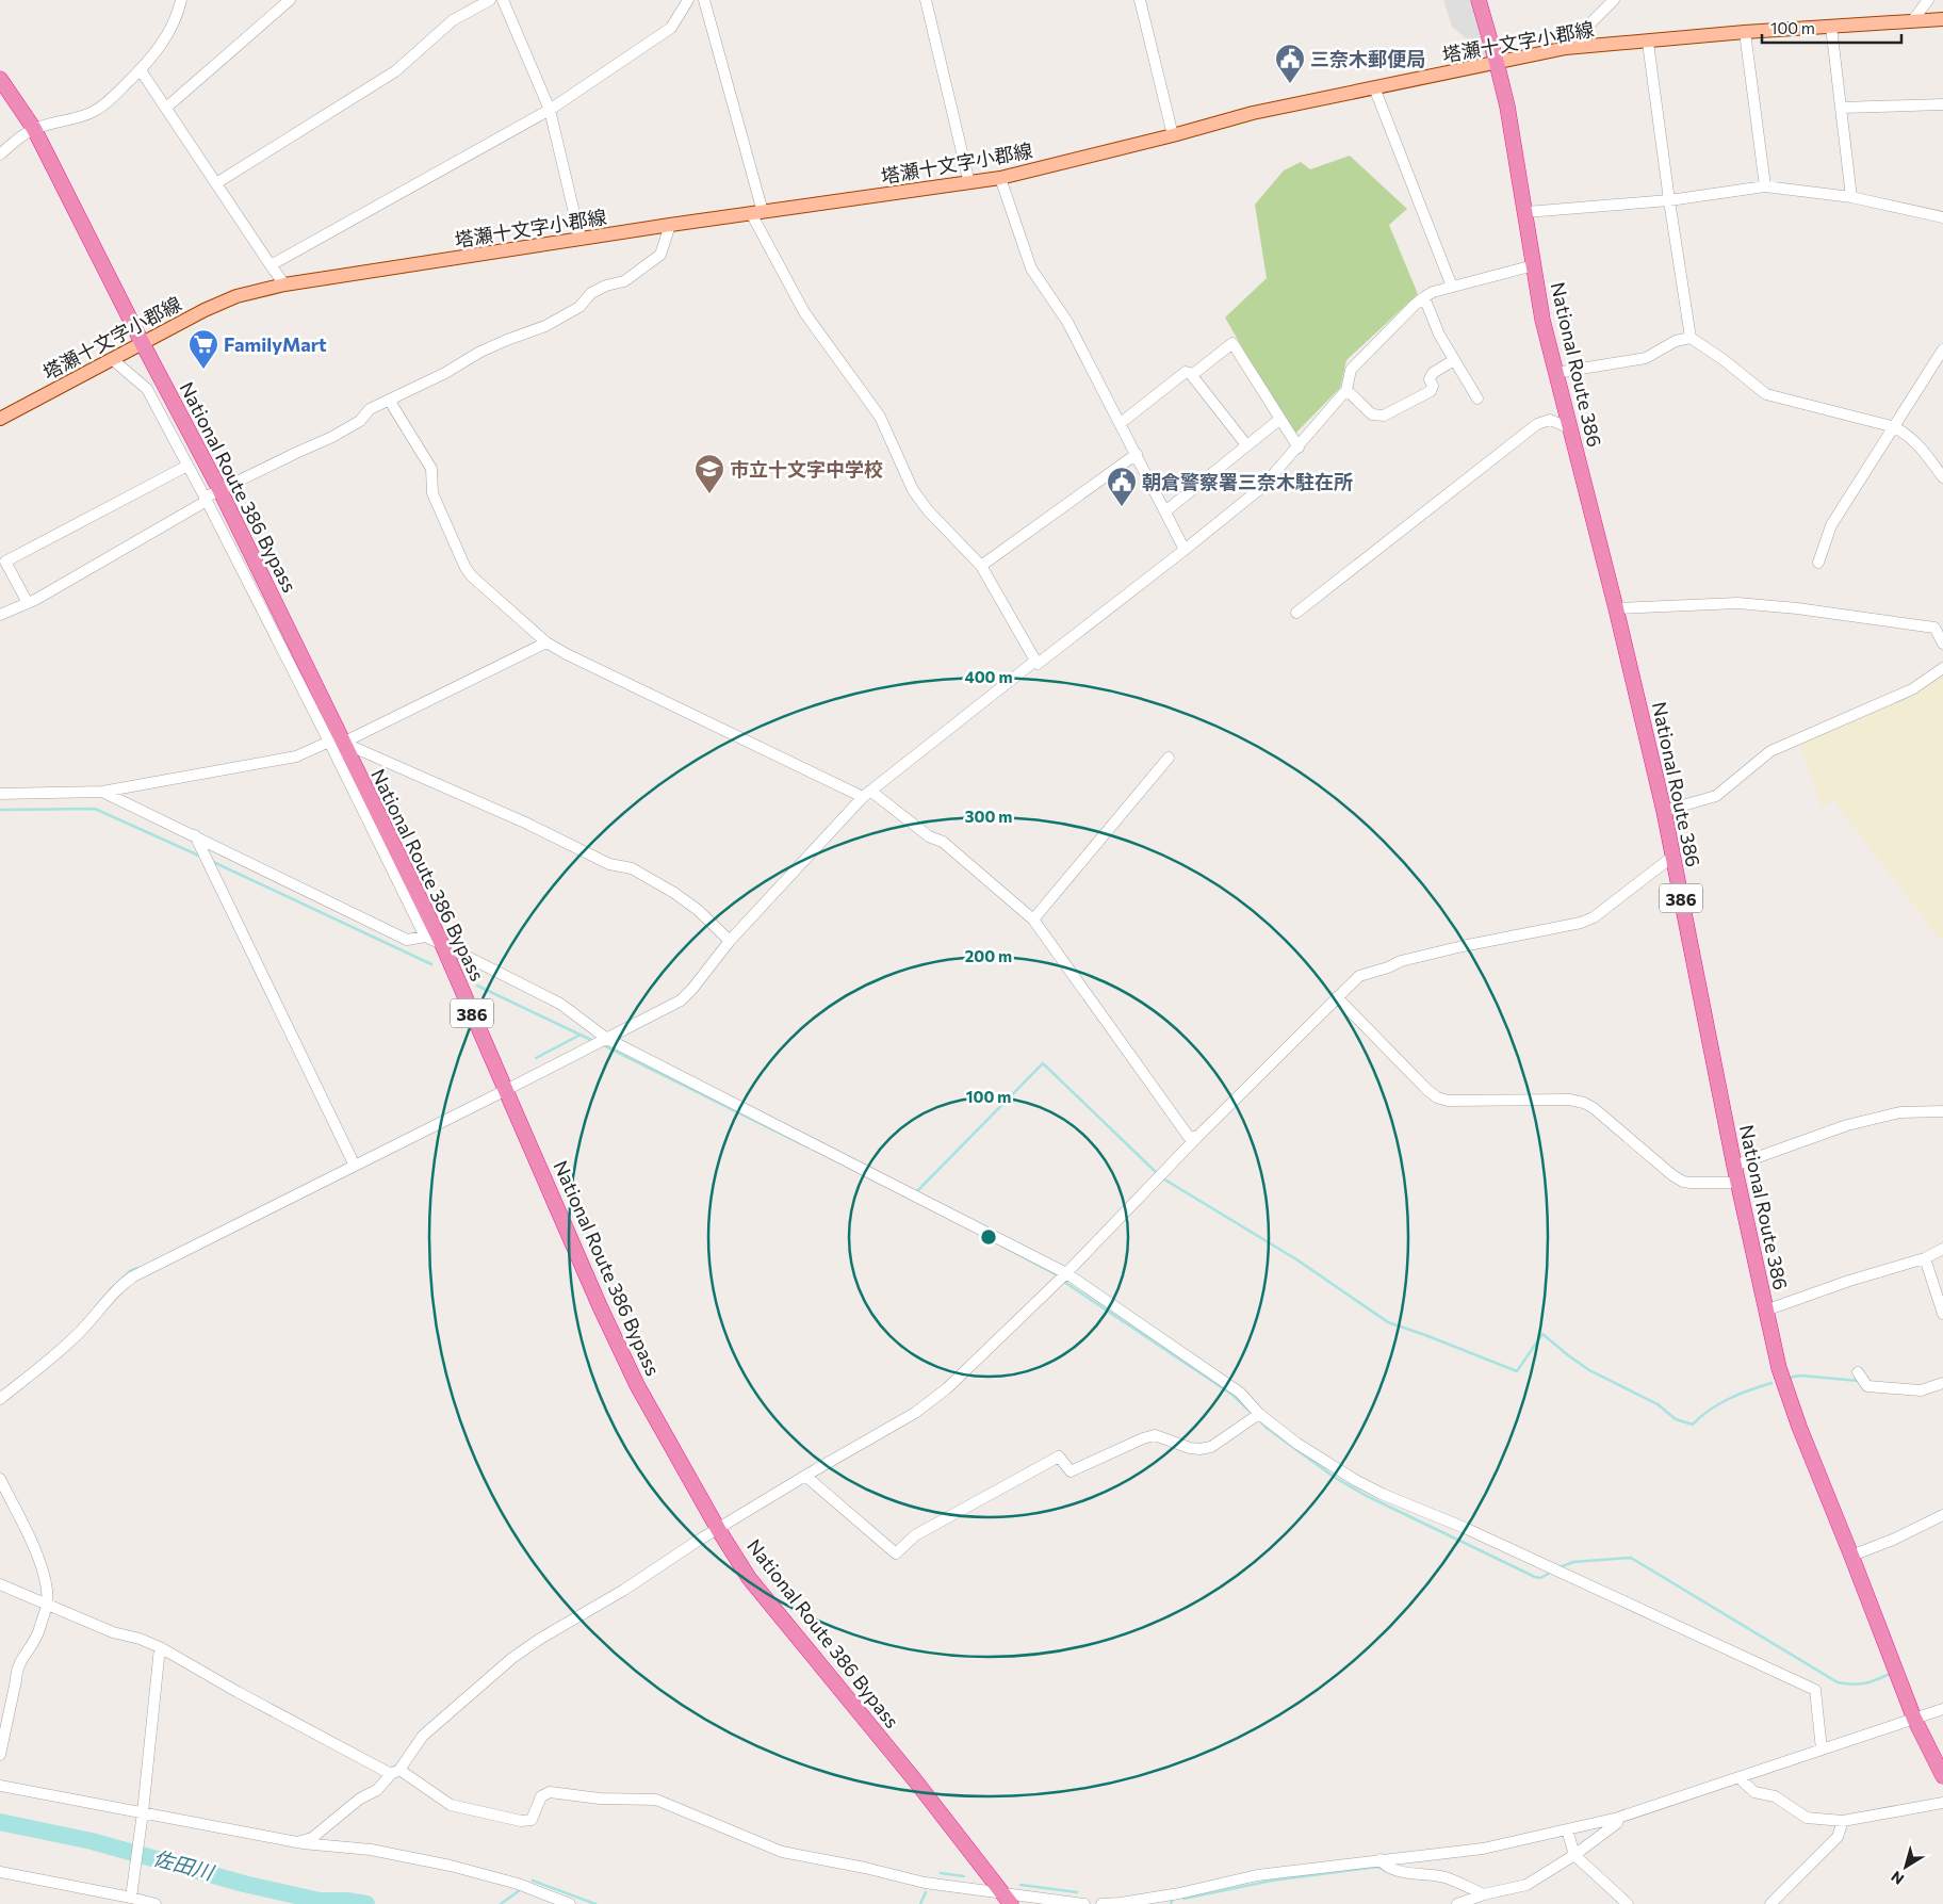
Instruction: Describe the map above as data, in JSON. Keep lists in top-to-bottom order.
{
  "streets": {
    "highway": ["National Route 386", "National Route 386 Bypass", "386"],
    "main road": ["塔瀬十文字小郡線"]
  },
  "crossings": [
    ["塔瀬十文字小郡線", "National Route 386"],
    ["塔瀬十文字小郡線", "National Route 386 Bypass"]
  ],
  "water": ["佐田川"],
  "places": {
    "public building": ["三奈木郵便局", "朝倉警察署三奈木駐在所"],
    "supermarket": ["FamilyMart"],
    "school or university": ["市立十文字中学校"]
  },
  "scale_bar": "100 m",
  "north": "bottom left",
  "rings": [
    "400 m",
    "300 m",
    "200 m",
    "100 m"
  ]
}
